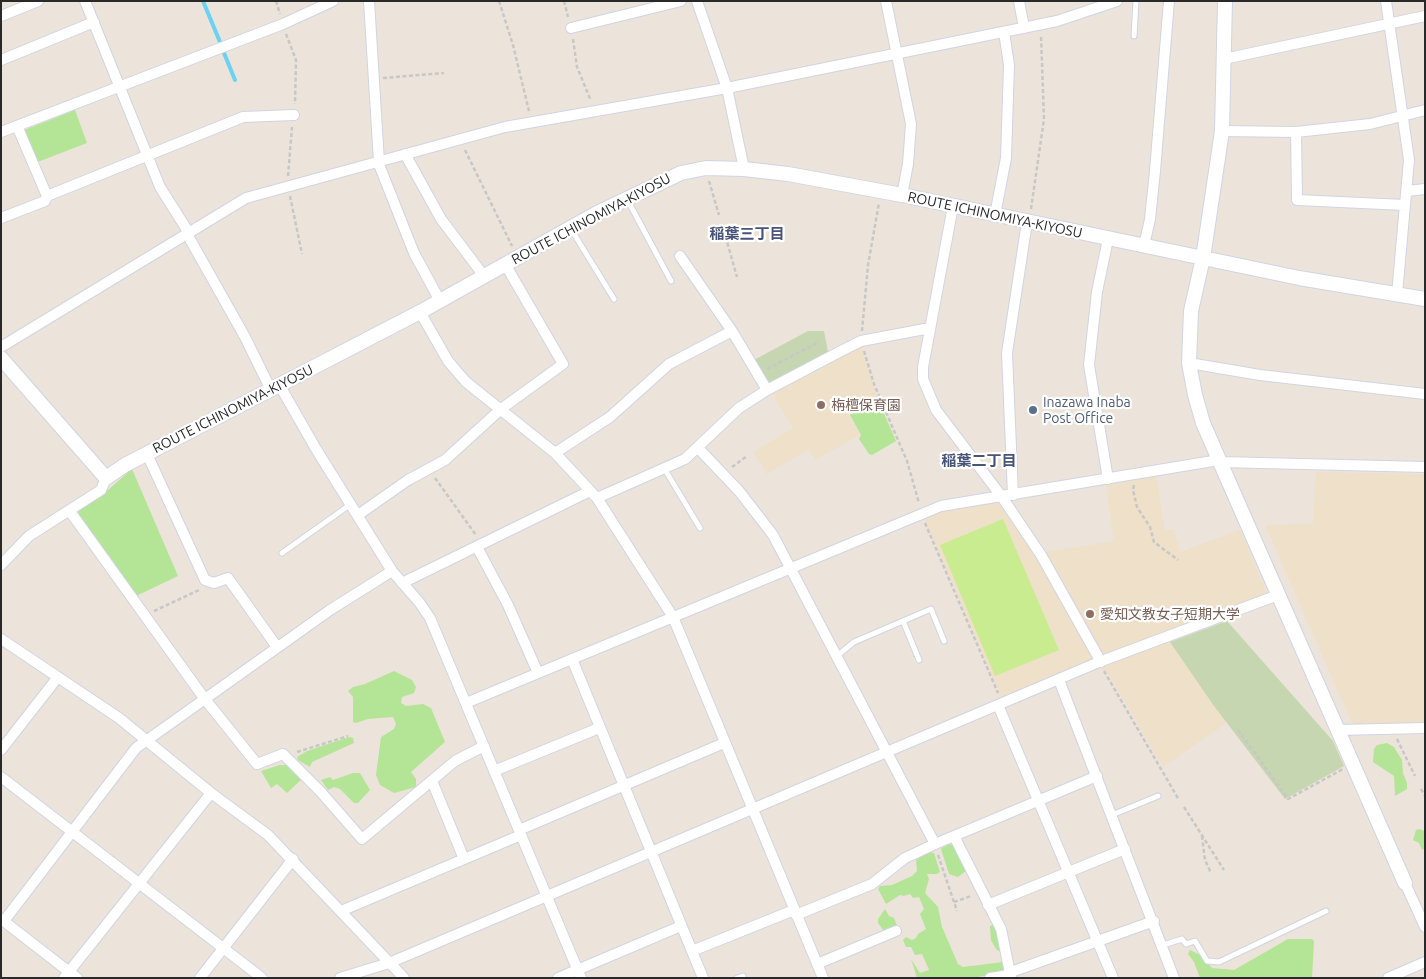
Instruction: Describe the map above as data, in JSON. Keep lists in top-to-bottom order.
{
  "streets": {
    "main road": ["ROUTE ICHINOMIYA-KIYOSU"]
  },
  "districts": ["稲葉三丁目", "稲葉二丁目"],
  "places": ["栴檀保育園", "Inazawa Inaba Post Office", "愛知文教女子短期大学"]
}
